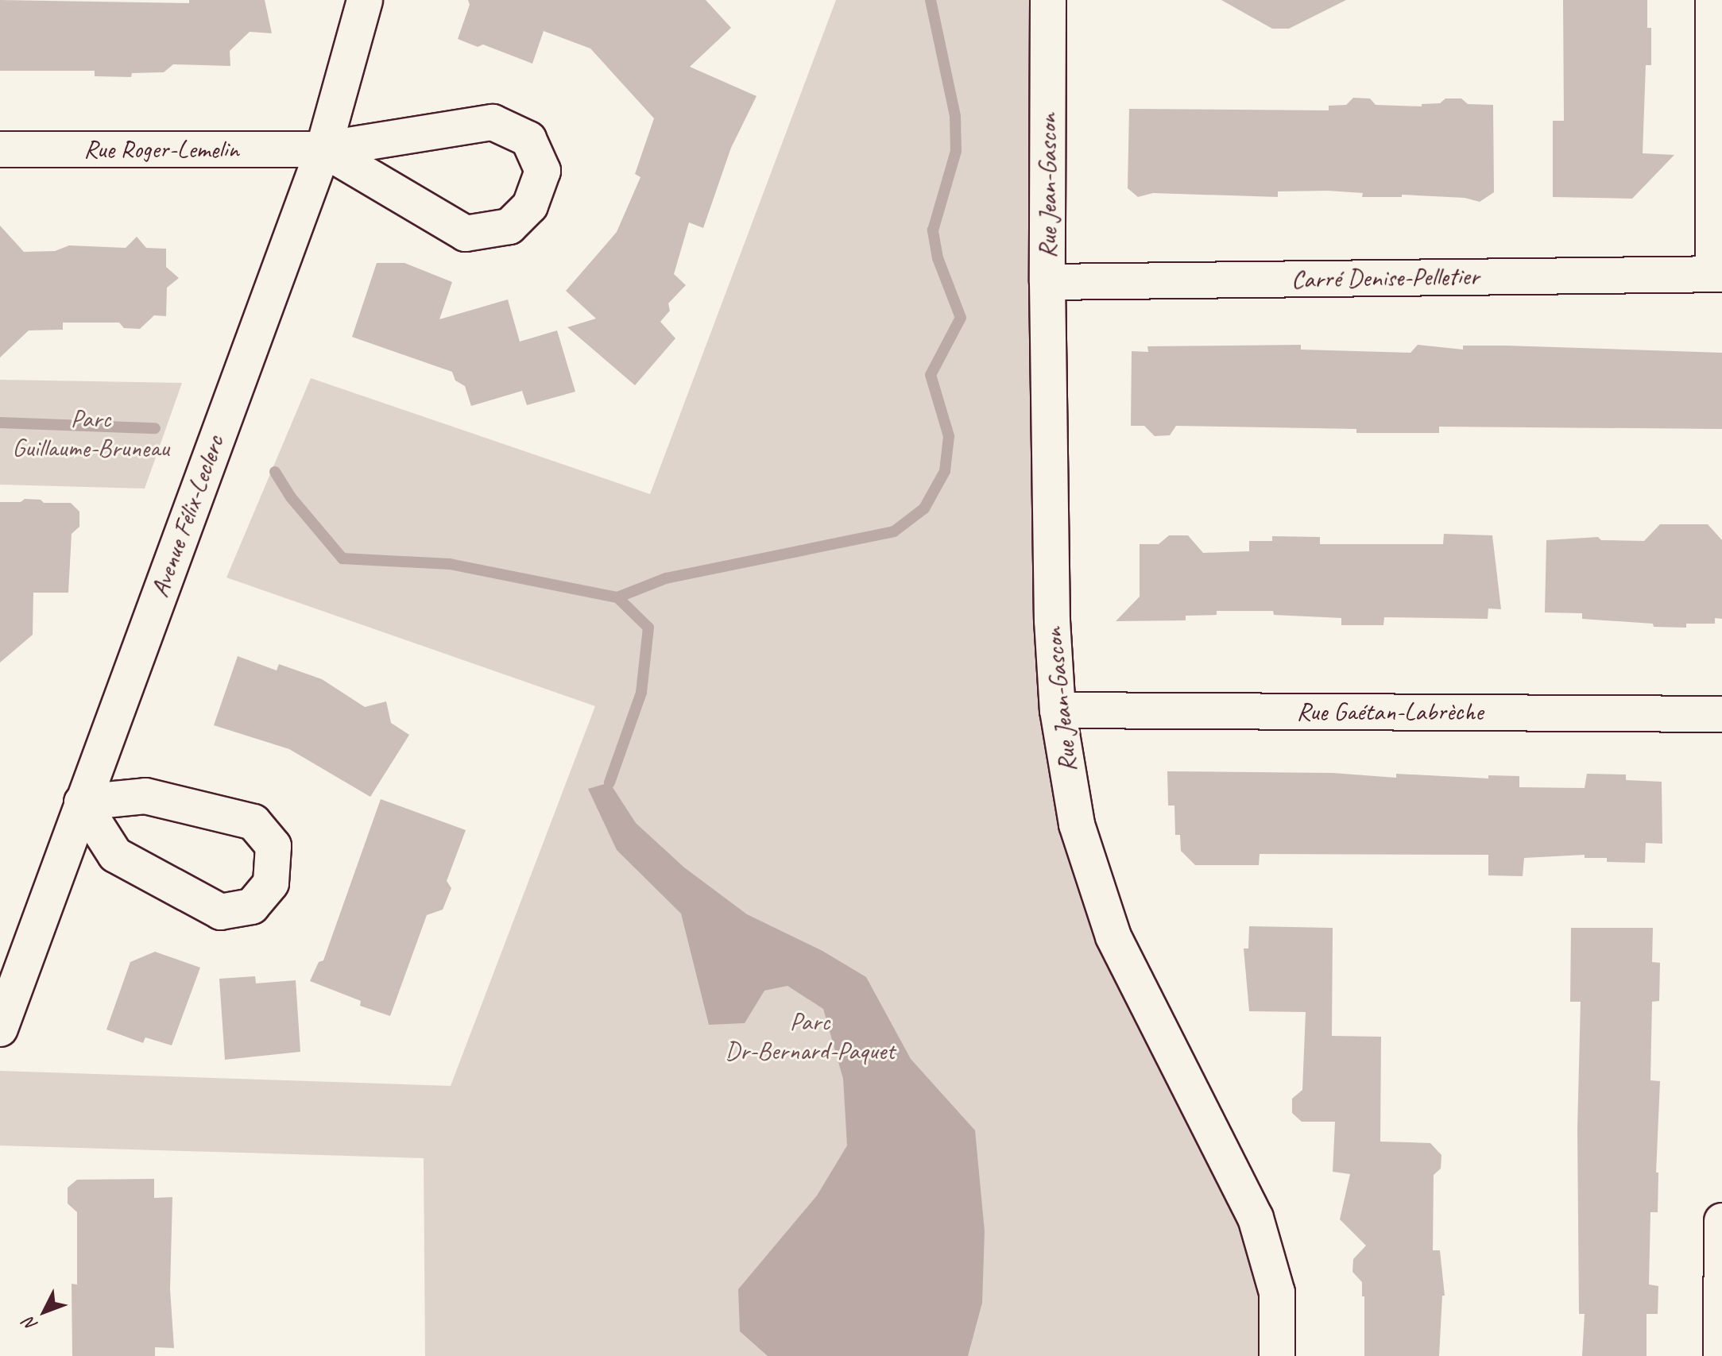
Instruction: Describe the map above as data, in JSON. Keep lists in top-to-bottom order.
{
  "streets": {
    "street": [
      "Rue Roger-Lemelin",
      "Rue Jean-Gascon",
      "Carré Denise-Pelletier",
      "Avenue Félix-Leclerc",
      "Rue Gaétan-Labrèche"
    ]
  },
  "crossings": [
    ["Rue Roger-Lemelin", "Avenue Félix-Leclerc"],
    ["Rue Jean-Gascon", "Carré Denise-Pelletier"],
    ["Rue Jean-Gascon", "Rue Gaétan-Labrèche"]
  ],
  "parks": ["Parc Guillaume-Bruneau", "Parc Dr-Bernard-Paquet"],
  "north": "bottom left"
}
